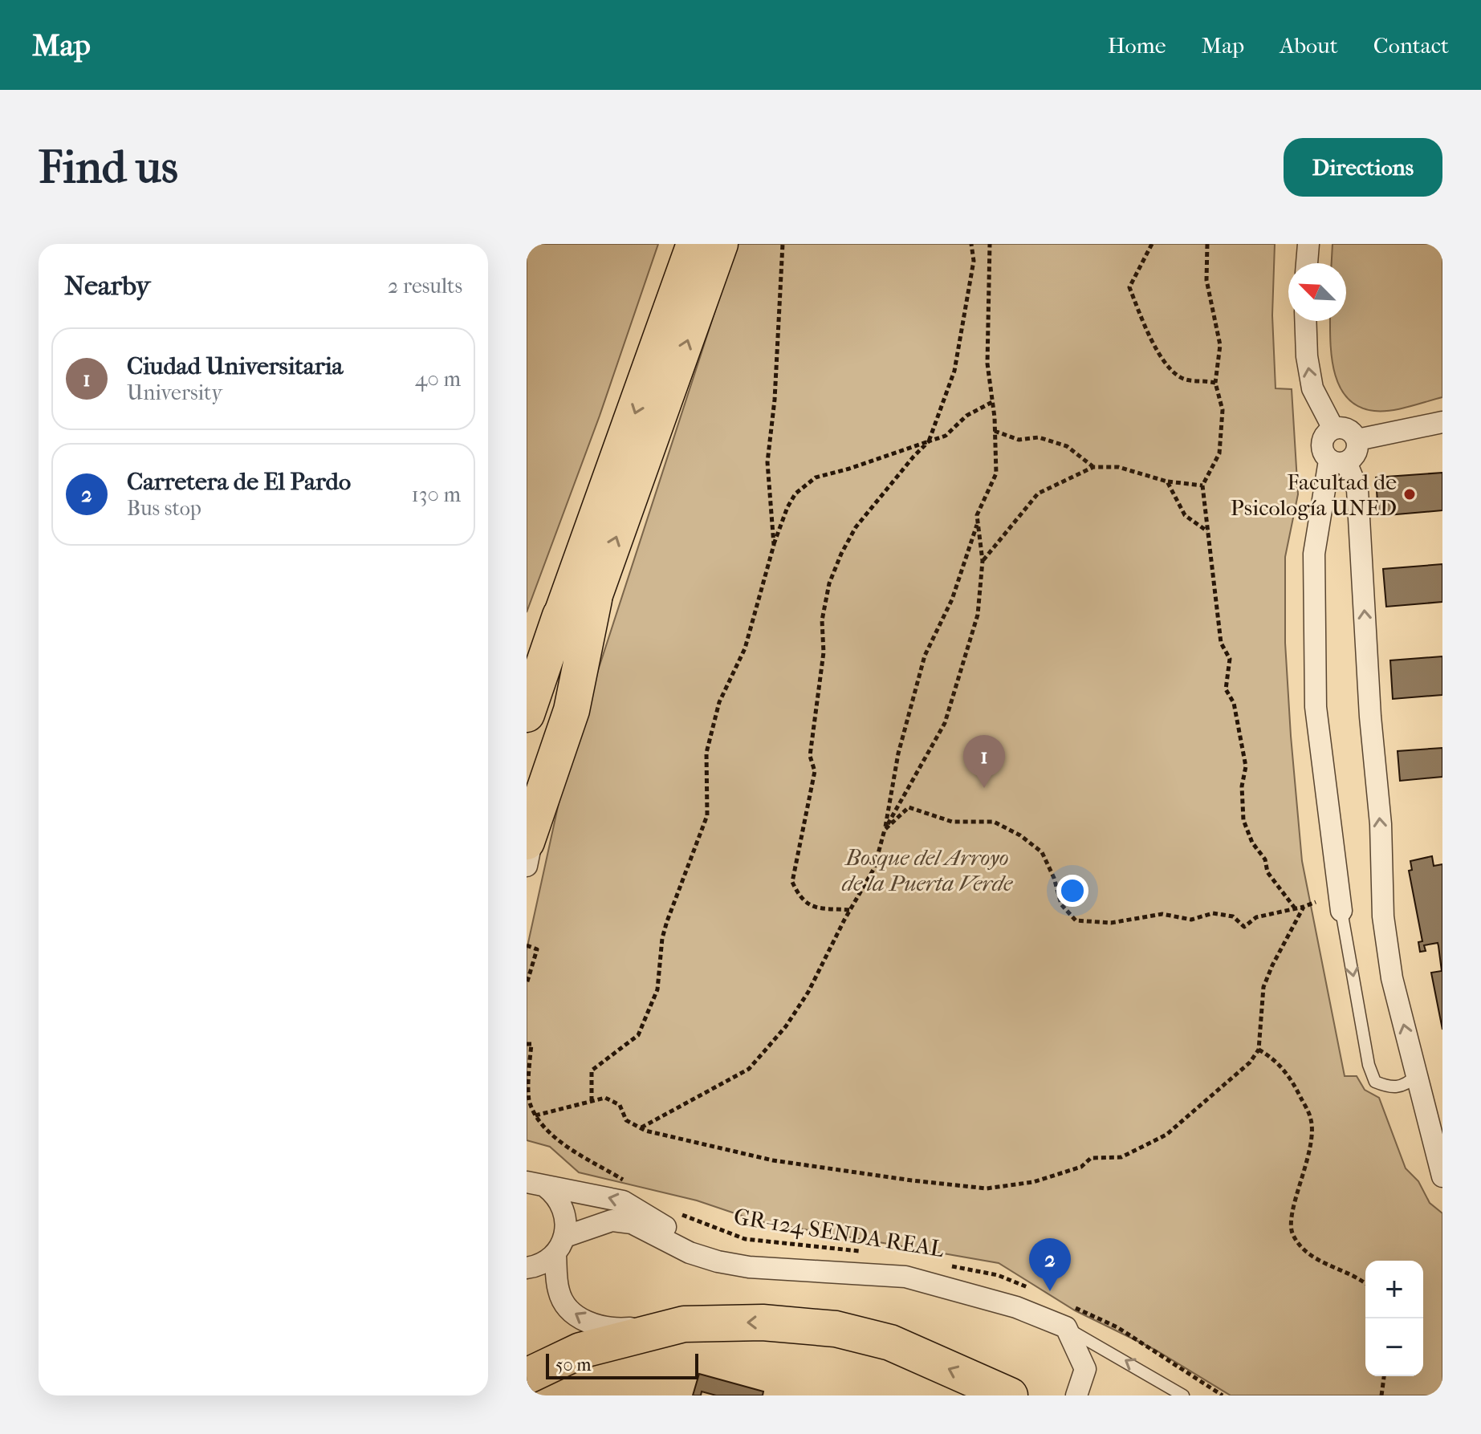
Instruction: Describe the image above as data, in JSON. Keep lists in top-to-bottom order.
{
  "streets": {
    "path": ["GR-124 SENDA REAL"]
  },
  "parks": ["Bosque del Arroyo de la Puerta Verde"],
  "places": ["Facultad de Psicología UNED"],
  "scale_bar": "50 m",
  "north": "top left",
  "page": {
    "header": "Map",
    "nav": [
      "Home",
      "Map",
      "About",
      "Contact"
    ],
    "buttons": "Directions",
    "title": "Find us",
    "heading": ["Nearby", "2 results"],
    "list": [
      {
        "mark": "1",
        "name": "Ciudad Universitaria",
        "note": "University",
        "value": "40 m"
      },
      {
        "mark": "2",
        "name": "Carretera de El Pardo",
        "note": "Bus stop",
        "value": "130 m"
      }
    ],
    "pins": ["1", "2"],
    "map_buttons": ["+", "−"],
    "scale": "50 m"
  }
}
